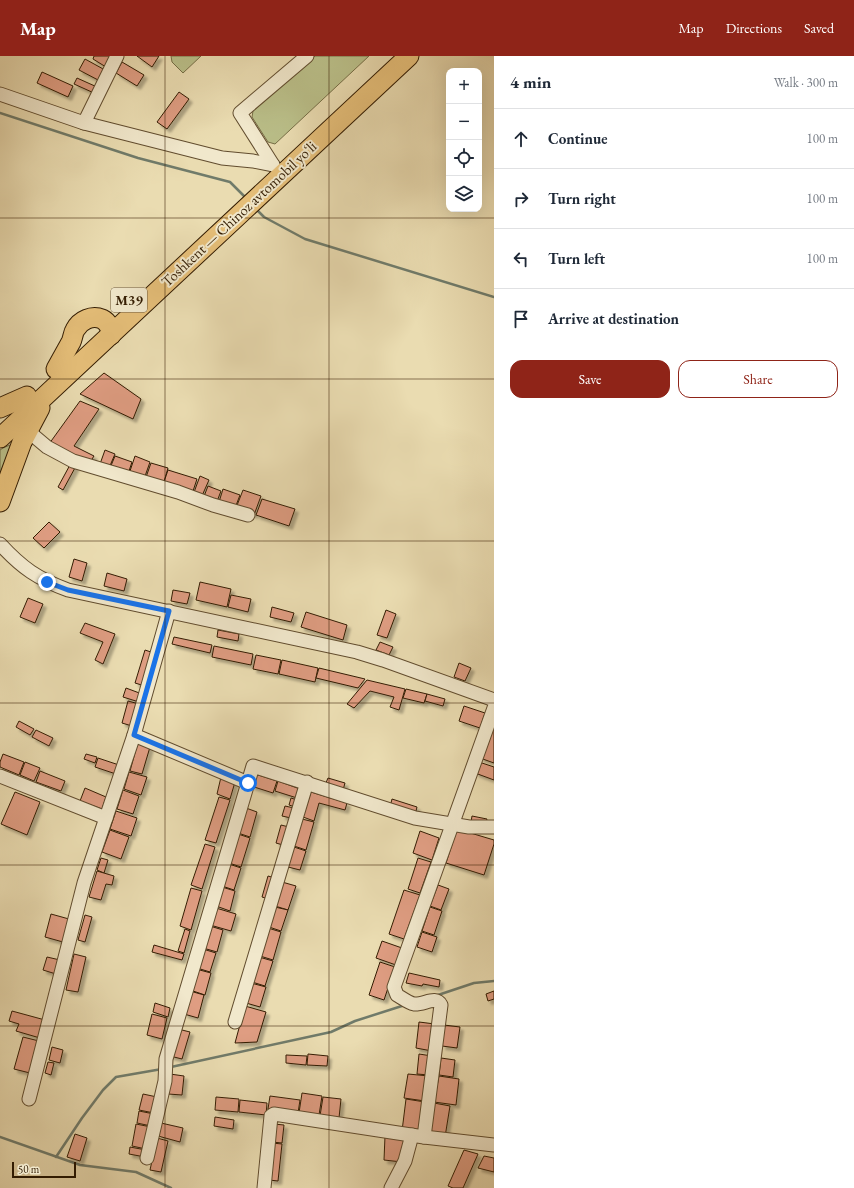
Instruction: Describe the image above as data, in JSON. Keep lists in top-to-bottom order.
{
  "streets": {
    "highway": ["Toshkent — Chinoz avtomobil yoʻli", "M39"]
  },
  "scale_bar": "50 m",
  "page": {
    "header": "Map",
    "nav": ["Map", "Directions", "Saved"],
    "heading": ["4 min", "Walk · 300 m"],
    "map_buttons": ["+", "−"],
    "list": [
      ["Continue", "100 m"],
      ["Turn right", "100 m"],
      ["Turn left", "100 m"],
      "Arrive at destination"
    ],
    "buttons": ["Save", "Share"],
    "scale": "50 m"
  }
}
